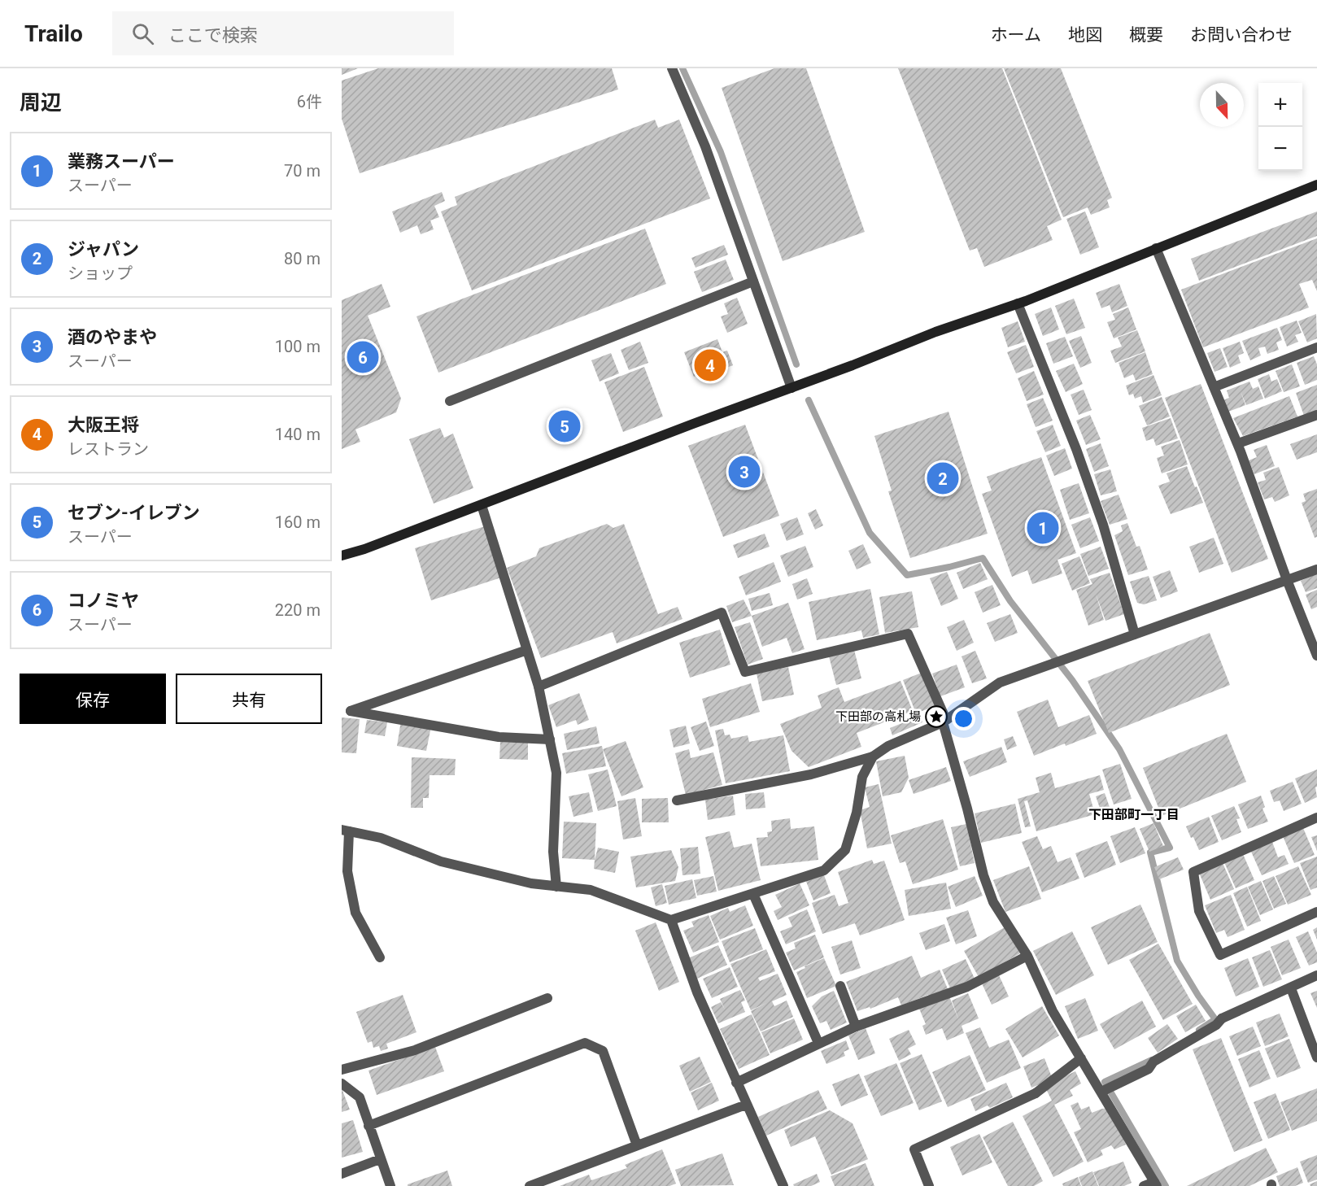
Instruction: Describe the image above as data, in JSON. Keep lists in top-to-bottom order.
{
  "districts": ["下田部町一丁目"],
  "places": {
    "place": ["下田部の高札場"]
  },
  "north": "bottom",
  "page": {
    "header": "Trailo",
    "search": "ここで検索",
    "nav": [
      "ホーム",
      "地図",
      "概要",
      "お問い合わせ"
    ],
    "heading": ["周辺", "6件"],
    "map_buttons": ["+", "−"],
    "list": [
      {
        "mark": "1",
        "name": "業務スーパー",
        "note": "スーパー",
        "value": "70 m"
      },
      {
        "mark": "2",
        "name": "ジャパン",
        "note": "ショップ",
        "value": "80 m"
      },
      {
        "mark": "3",
        "name": "酒のやまや",
        "note": "スーパー",
        "value": "100 m"
      },
      {
        "mark": "4",
        "name": "大阪王将",
        "note": "レストラン",
        "value": "140 m"
      },
      {
        "mark": "5",
        "name": "セブン-イレブン",
        "note": "スーパー",
        "value": "160 m"
      },
      {
        "mark": "6",
        "name": "コノミヤ",
        "note": "スーパー",
        "value": "220 m"
      }
    ],
    "pins": [
      "6",
      "4",
      "5",
      "3",
      "2",
      "1"
    ],
    "buttons": ["保存", "共有"]
  }
}
